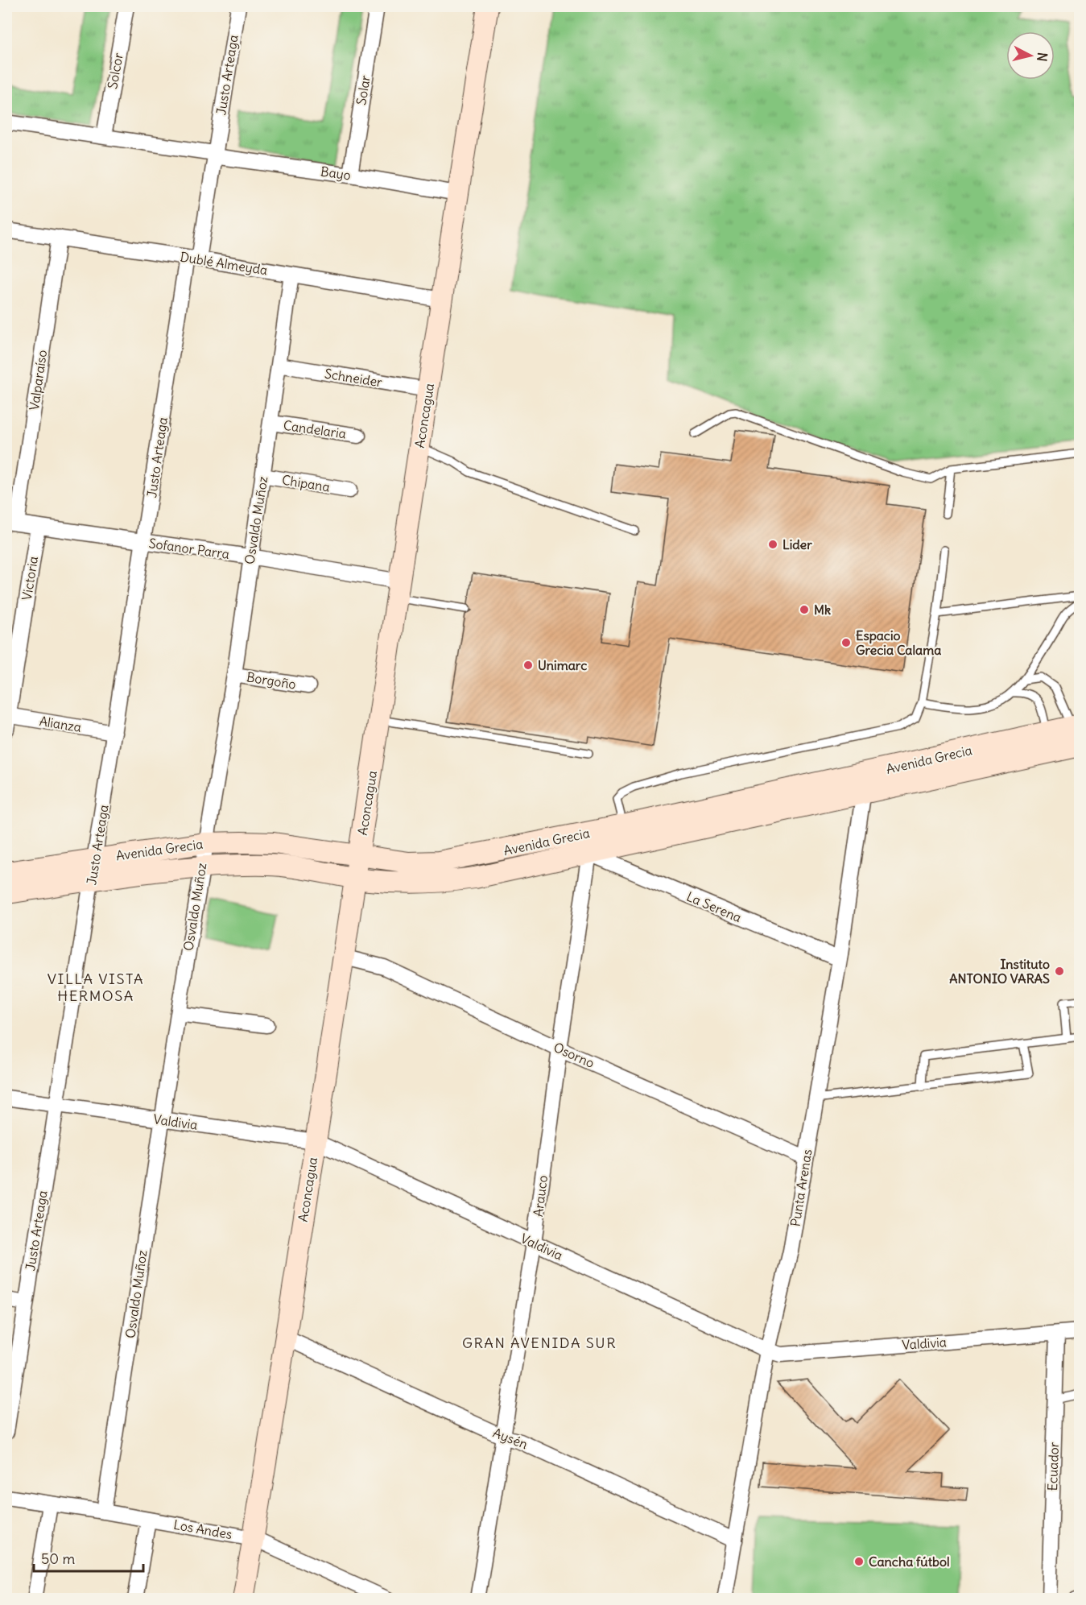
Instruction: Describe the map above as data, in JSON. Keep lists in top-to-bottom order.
{
  "streets": {
    "main road": ["Aconcagua", "Avenida Grecia"],
    "street": [
      "Solcor",
      "Justo Arteaga",
      "Solar",
      "Bayo",
      "Dublé Almeyda",
      "Schneider",
      "Valparaíso",
      "Candelaria",
      "Chipana",
      "Osvaldo Muñoz",
      "Sofanor Parra",
      "Victoria",
      "Borgoño",
      "Alianza",
      "La Serena",
      "Osorno",
      "Valdivia",
      "Punta Arenas",
      "Arauco",
      "Aysén",
      "Ecuador",
      "Los Andes"
    ]
  },
  "crossings": [
    ["Solcor", "Bayo"],
    ["Justo Arteaga", "Bayo"],
    ["Justo Arteaga", "Dublé Almeyda"],
    ["Justo Arteaga", "Sofanor Parra"],
    ["Justo Arteaga", "Alianza"],
    ["Justo Arteaga", "Avenida Grecia"],
    ["Justo Arteaga", "Valdivia"],
    ["Solar", "Bayo"],
    ["Bayo", "Aconcagua"],
    ["Dublé Almeyda", "Valparaíso"],
    ["Dublé Almeyda", "Aconcagua"],
    ["Dublé Almeyda", "Osvaldo Muñoz"],
    ["Schneider", "Aconcagua"],
    ["Schneider", "Osvaldo Muñoz"],
    ["Valparaíso", "Sofanor Parra"],
    ["Aconcagua", "Sofanor Parra"],
    ["Aconcagua", "Avenida Grecia"],
    ["Aconcagua", "Osorno"],
    ["Aconcagua", "Valdivia"],
    ["Aconcagua", "Aysén"],
    ["Aconcagua", "Los Andes"],
    ["Candelaria", "Osvaldo Muñoz"],
    ["Chipana", "Osvaldo Muñoz"],
    ["Osvaldo Muñoz", "Sofanor Parra"],
    ["Osvaldo Muñoz", "Borgoño"],
    ["Osvaldo Muñoz", "Avenida Grecia"],
    ["Osvaldo Muñoz", "Valdivia"],
    ["Osvaldo Muñoz", "Los Andes"],
    ["Sofanor Parra", "Victoria"],
    ["Victoria", "Alianza"],
    ["Avenida Grecia", "La Serena"],
    ["Avenida Grecia", "Punta Arenas"],
    ["Avenida Grecia", "Arauco"],
    ["La Serena", "Punta Arenas"],
    ["La Serena", "Arauco"],
    ["Osorno", "Punta Arenas"],
    ["Osorno", "Arauco"],
    ["Valdivia", "Punta Arenas"],
    ["Valdivia", "Arauco"],
    ["Valdivia", "Ecuador"],
    ["Punta Arenas", "Aysén"],
    ["Arauco", "Aysén"]
  ],
  "districts": ["VILLA VISTA HERMOSA", "GRAN AVENIDA SUR"],
  "places": [
    "Lider",
    "Mk",
    "Espacio Grecia Calama",
    "Unimarc",
    "Instituto ANTONIO VARAS",
    "Cancha fútbol"
  ],
  "scale_bar": "50 m",
  "north": "right"
}
